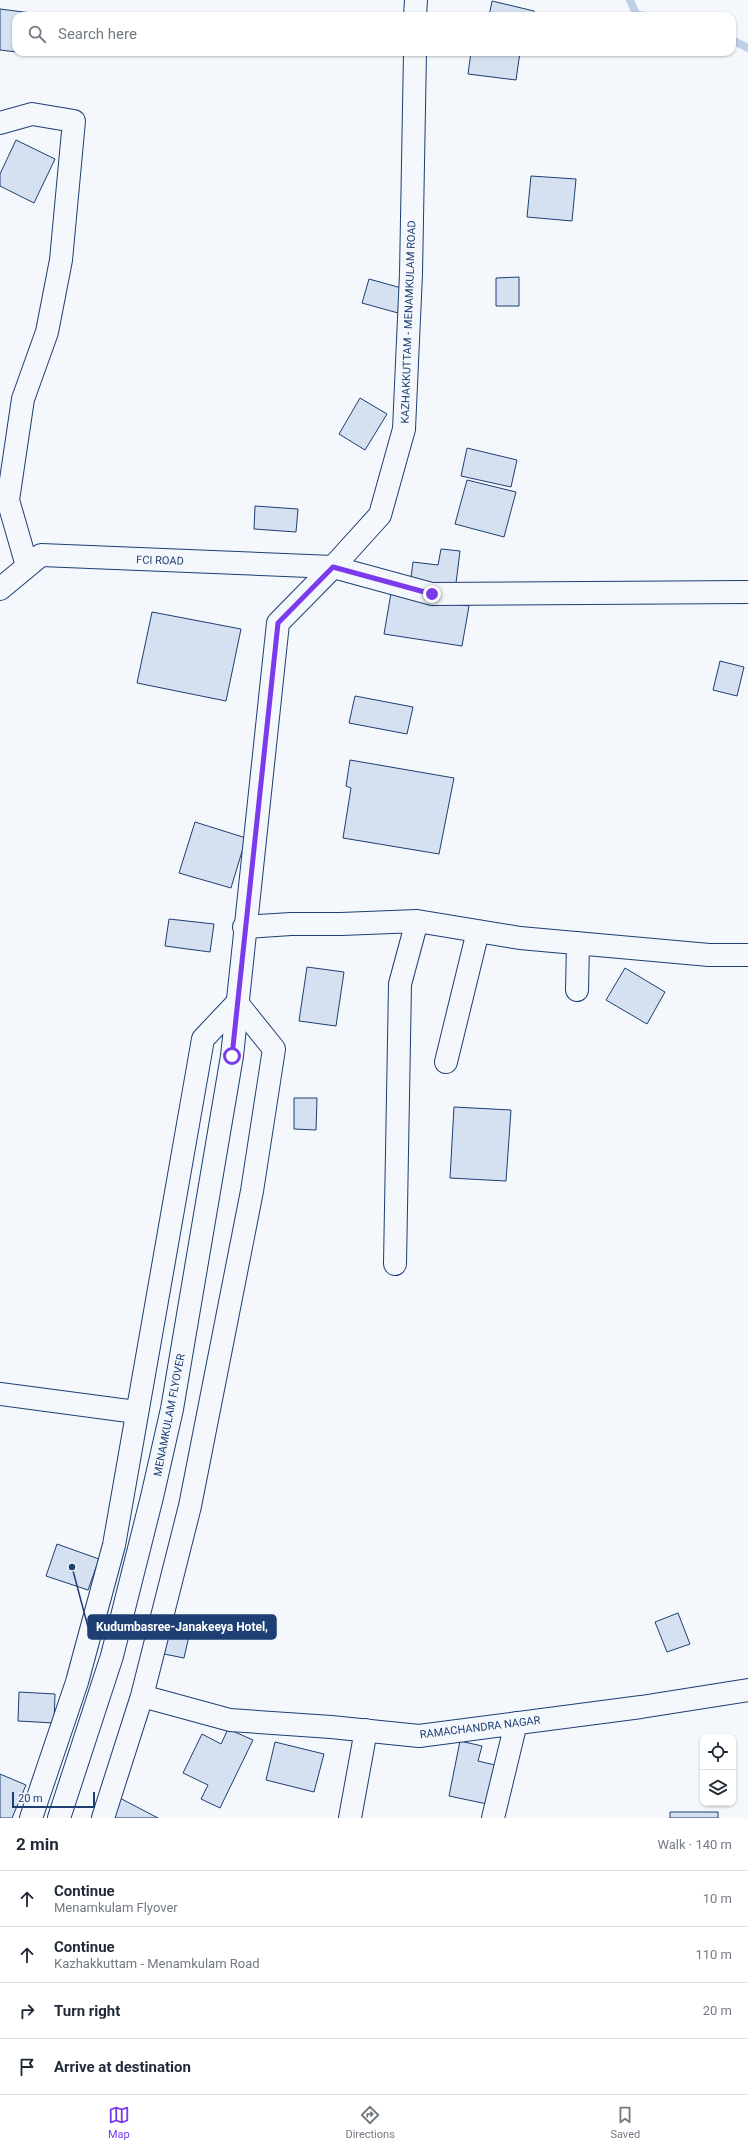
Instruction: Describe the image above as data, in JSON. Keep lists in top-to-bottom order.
{
  "streets": {
    "street": [
      "KAZHAKKUTTAM - MENAMKULAM ROAD",
      "FCI ROAD",
      "MENAMKULAM FLYOVER",
      "RAMACHANDRA NAGAR"
    ]
  },
  "crossings": [
    ["KAZHAKKUTTAM - MENAMKULAM ROAD", "FCI ROAD"],
    ["KAZHAKKUTTAM - MENAMKULAM ROAD", "MENAMKULAM FLYOVER"]
  ],
  "places": ["Kudumbasree-Janakeeya Hotel,"],
  "scale_bar": "20 m",
  "page": {
    "search": "Search here",
    "scale": "20 m",
    "heading": ["2 min", "Walk · 140 m"],
    "list": [
      ["Continue", "Menamkulam Flyover", "10 m"],
      ["Continue", "Kazhakkuttam - Menamkulam Road", "110 m"],
      ["Turn right", "20 m"],
      "Arrive at destination"
    ],
    "nav": ["Map", "Directions", "Saved"]
  }
}
